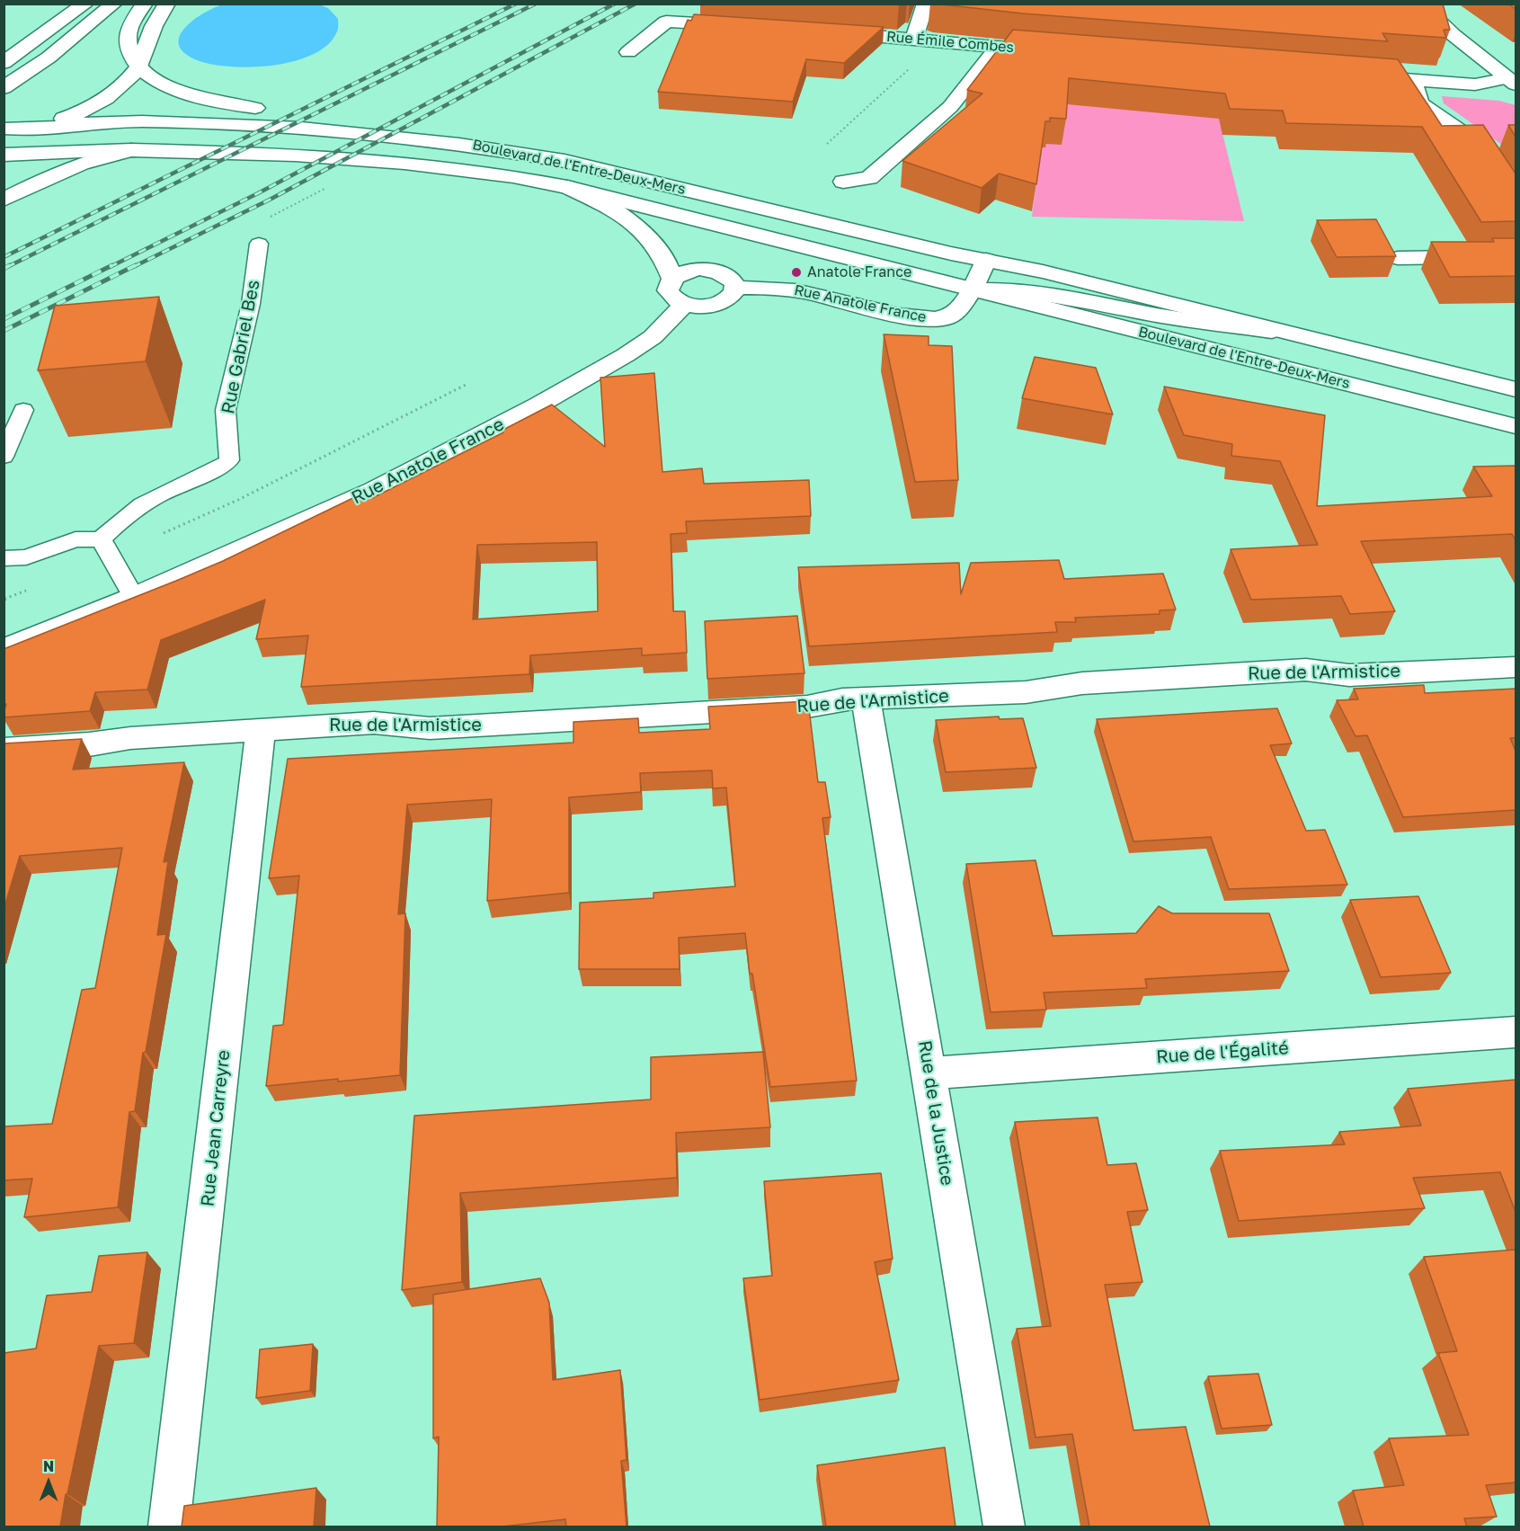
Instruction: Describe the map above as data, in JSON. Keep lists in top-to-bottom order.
{
  "streets": {
    "street": [
      "Rue Émile Combes",
      "Boulevard de l'Entre-Deux-Mers",
      "Rue Anatole France",
      "Rue de l'Armistice",
      "Rue de l'Égalité",
      "Rue de la Justice",
      "Rue Jean Carreyre"
    ],
    "lane": ["Rue Gabriel Bes"]
  },
  "crossings": [
    ["Boulevard de l'Entre-Deux-Mers", "Rue Anatole France"],
    ["Rue de l'Armistice", "Rue de la Justice"],
    ["Rue de l'Armistice", "Rue Jean Carreyre"],
    ["Rue de l'Égalité", "Rue de la Justice"]
  ],
  "places": ["Anatole France"],
  "north": "top"
}
